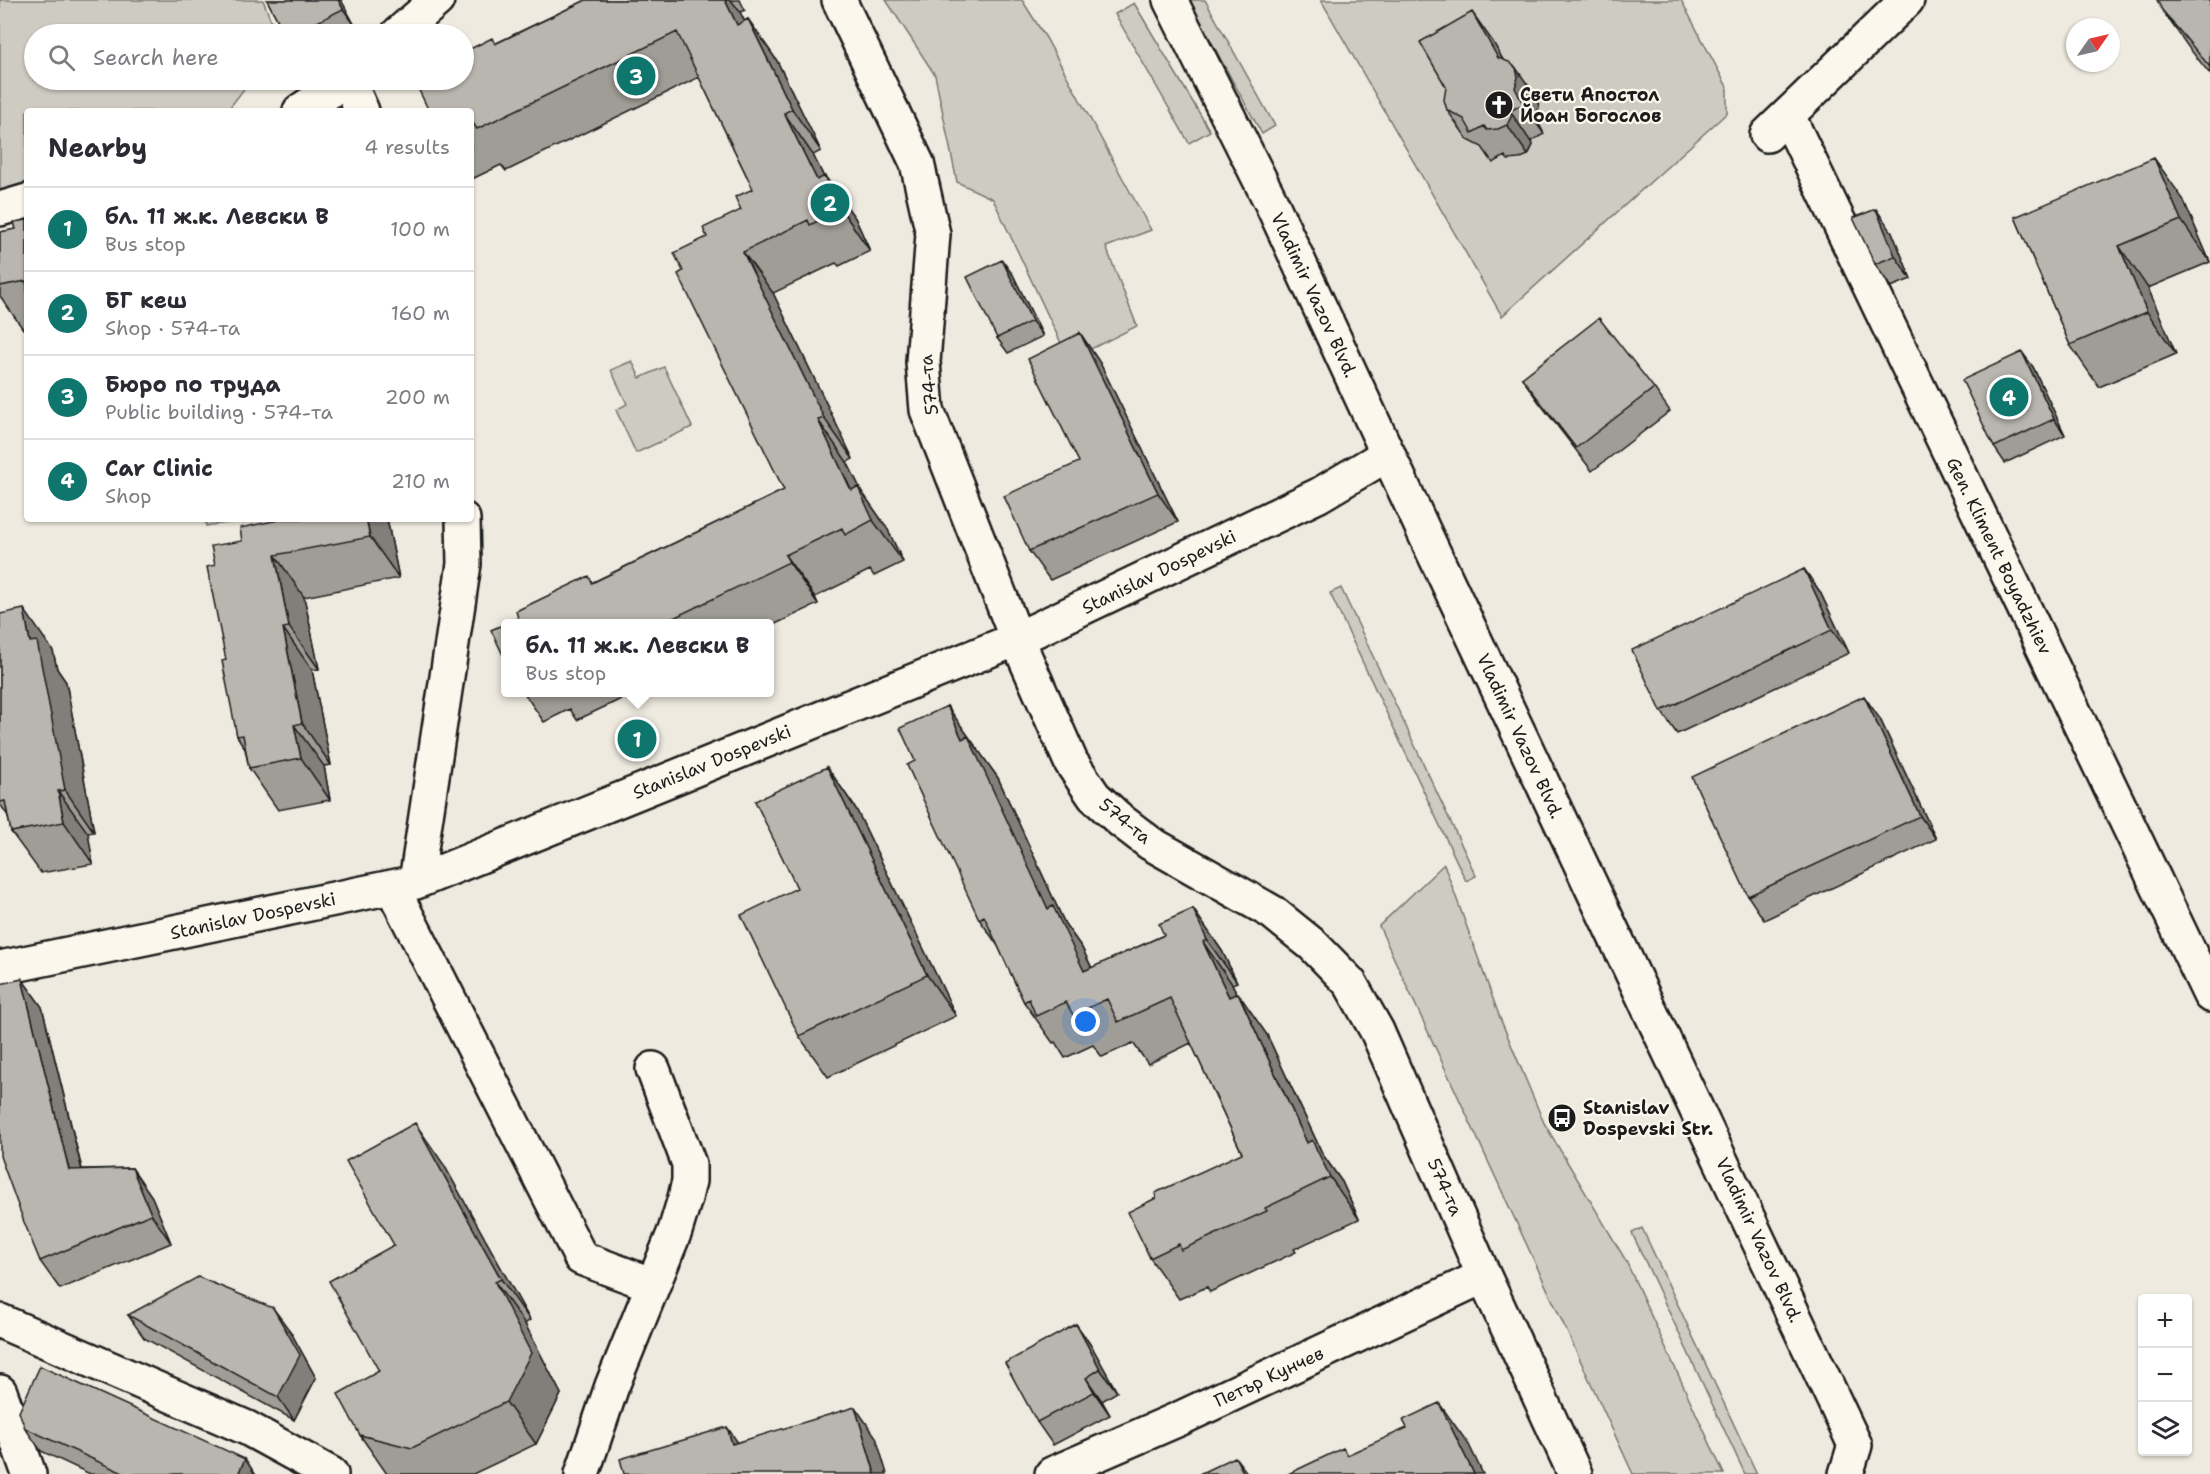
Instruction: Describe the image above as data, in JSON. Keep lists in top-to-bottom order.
{
  "streets": {
    "street": [
      "Vladimir Vazov Blvd.",
      "574-та",
      "Gen. Kliment Boyadzhiev",
      "Stanislav Dospevski",
      "Петър Кунчев"
    ]
  },
  "crossings": [
    ["Vladimir Vazov Blvd.", "Stanislav Dospevski"],
    ["574-та", "Stanislav Dospevski"],
    ["574-та", "Петър Кунчев"]
  ],
  "places": {
    "church": ["Свети Апостол Йоан Богослов"],
    "bus stop": ["Stanislav Dospevski Str."]
  },
  "north": "top right",
  "page": {
    "search": "Search here",
    "pins": [
      "3",
      "2",
      "4",
      "1"
    ],
    "heading": ["Nearby", "4 results"],
    "list": [
      {
        "mark": "1",
        "name": "бл. 11 ж.к. Левски В",
        "note": "Bus stop",
        "value": "100 m"
      },
      {
        "mark": "2",
        "name": "БГ кеш",
        "note": "Shop · 574-та",
        "value": "160 m"
      },
      {
        "mark": "3",
        "name": "Бюро по труда",
        "note": "Public building · 574-та",
        "value": "200 m"
      },
      {
        "mark": "4",
        "name": "Car Clinic",
        "note": "Shop",
        "value": "210 m"
      }
    ],
    "popup": ["бл. 11 ж.к. Левски В", "Bus stop"],
    "map_buttons": ["+", "−"]
  }
}
